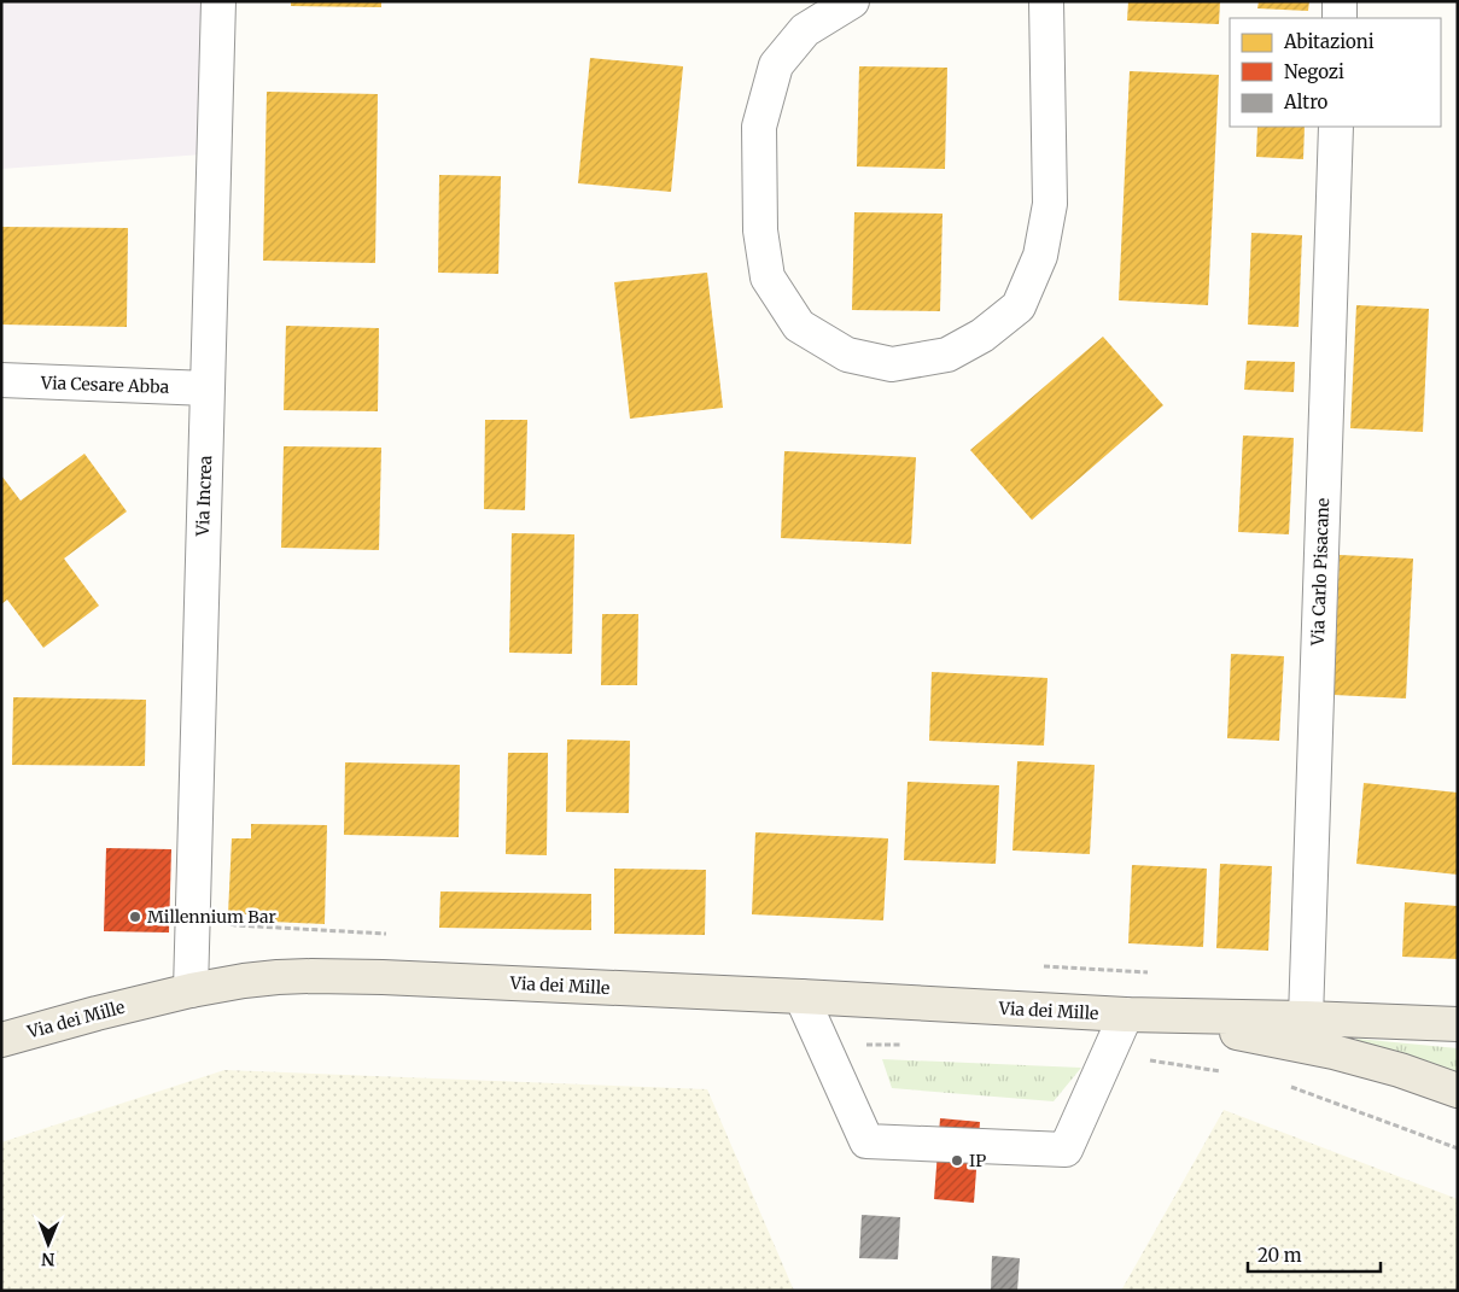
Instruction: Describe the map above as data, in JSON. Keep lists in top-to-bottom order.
{
  "streets": {
    "main road": ["Via dei Mille"],
    "street": ["Via Cesare Abba", "Via Increa", "Via Carlo Pisacane"]
  },
  "crossings": [
    ["Via Cesare Abba", "Via Increa"],
    ["Via Increa", "Via dei Mille"],
    ["Via Carlo Pisacane", "Via dei Mille"]
  ],
  "places": ["Millennium Bar", "IP"],
  "legend": ["Abitazioni", "Negozi", "Altro"],
  "scale_bar": "20 m",
  "north": "bottom"
}
